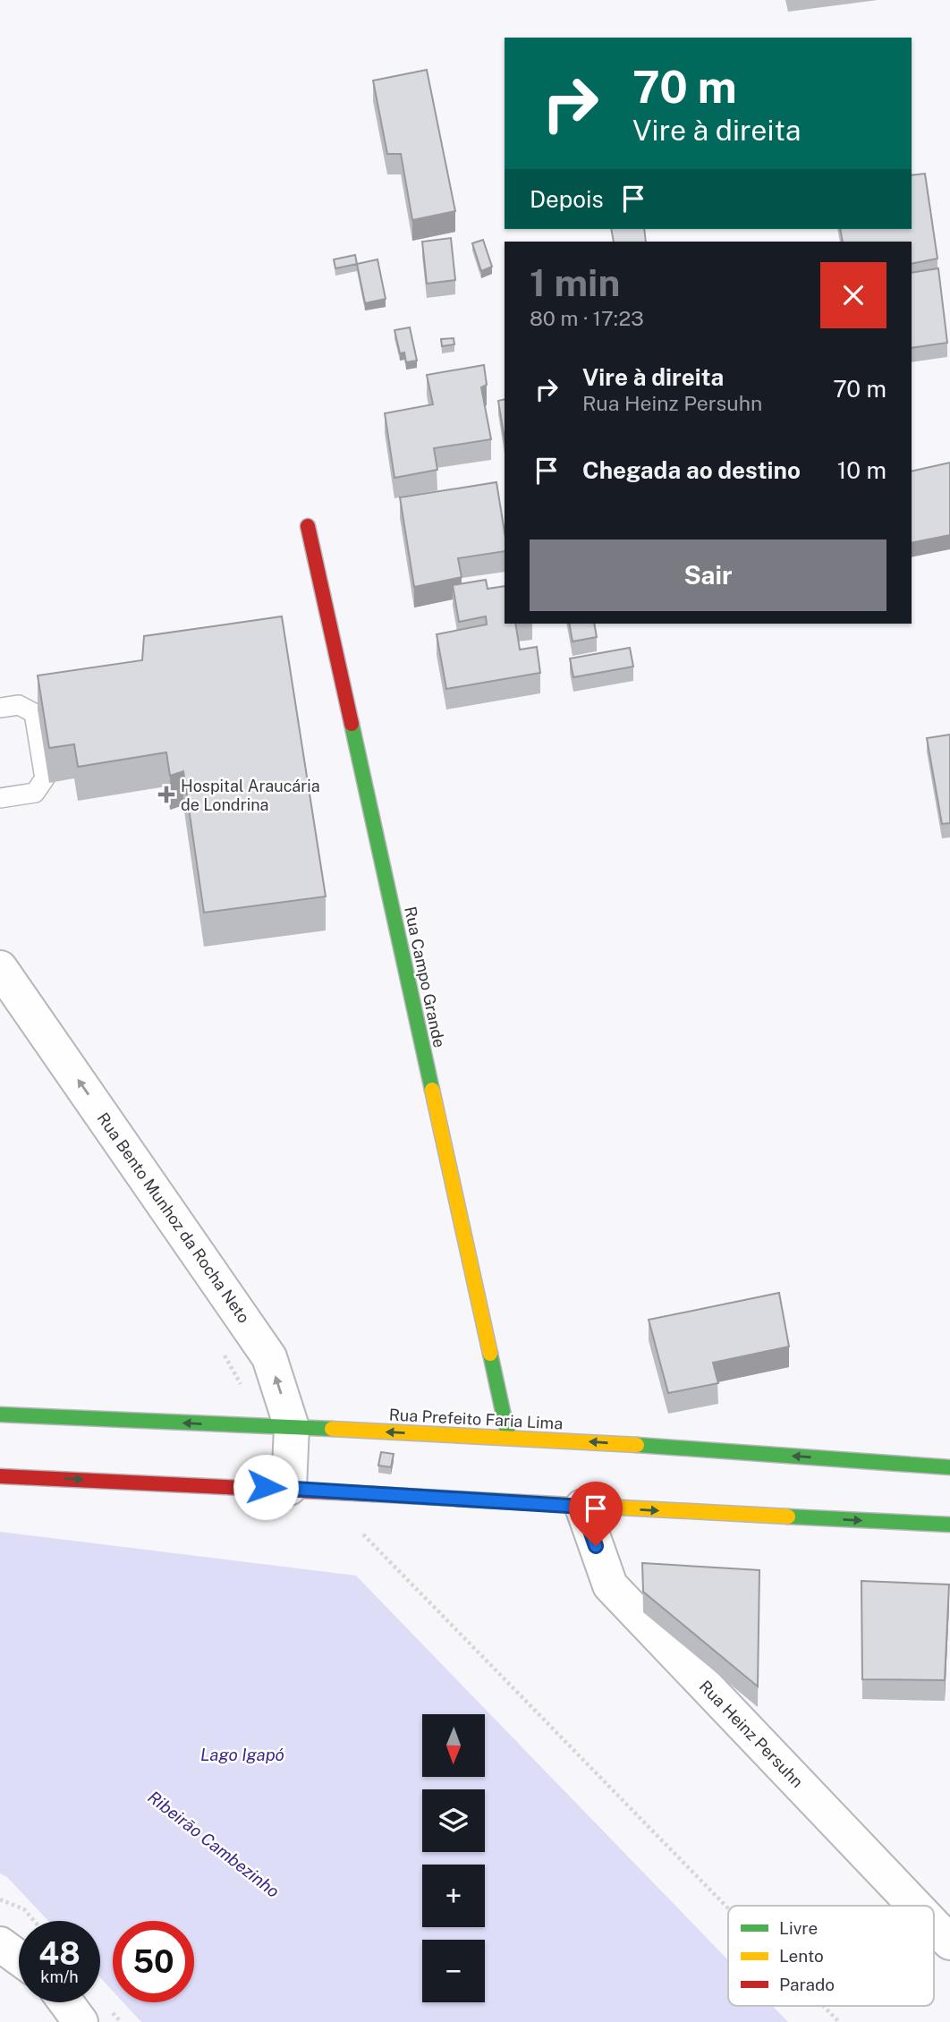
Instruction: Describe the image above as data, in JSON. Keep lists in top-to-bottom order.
{
  "streets": {
    "main road": ["Rua Campo Grande", "Rua Prefeito Faria Lima"],
    "street": ["Rua Bento Munhoz da Rocha Neto", "Rua Heinz Persuhn"]
  },
  "crossings": [
    ["Rua Campo Grande", "Rua Prefeito Faria Lima"],
    ["Rua Bento Munhoz da Rocha Neto", "Rua Prefeito Faria Lima"]
  ],
  "one_way": ["Rua Bento Munhoz da Rocha Neto"],
  "water": ["Lago Igapó", "Ribeirão Cambezinho"],
  "places": {
    "health": ["Hospital Araucária de Londrina"]
  },
  "legend": ["Livre", "Lento", "Parado"],
  "north": "bottom",
  "page": {
    "turn": ["70 m", "Vire à direita"],
    "then": "Depois",
    "heading": ["1 min", "80 m · 17:23"],
    "list": [
      {
        "name": "Vire à direita",
        "note": "Rua Heinz Persuhn",
        "value": "70 m"
      },
      {
        "name": "Chegada ao destino",
        "value": "10 m"
      }
    ],
    "buttons": "Sair",
    "map_buttons": ["+", "−"],
    "speed": "48 km/h",
    "limit": "50"
  }
}
